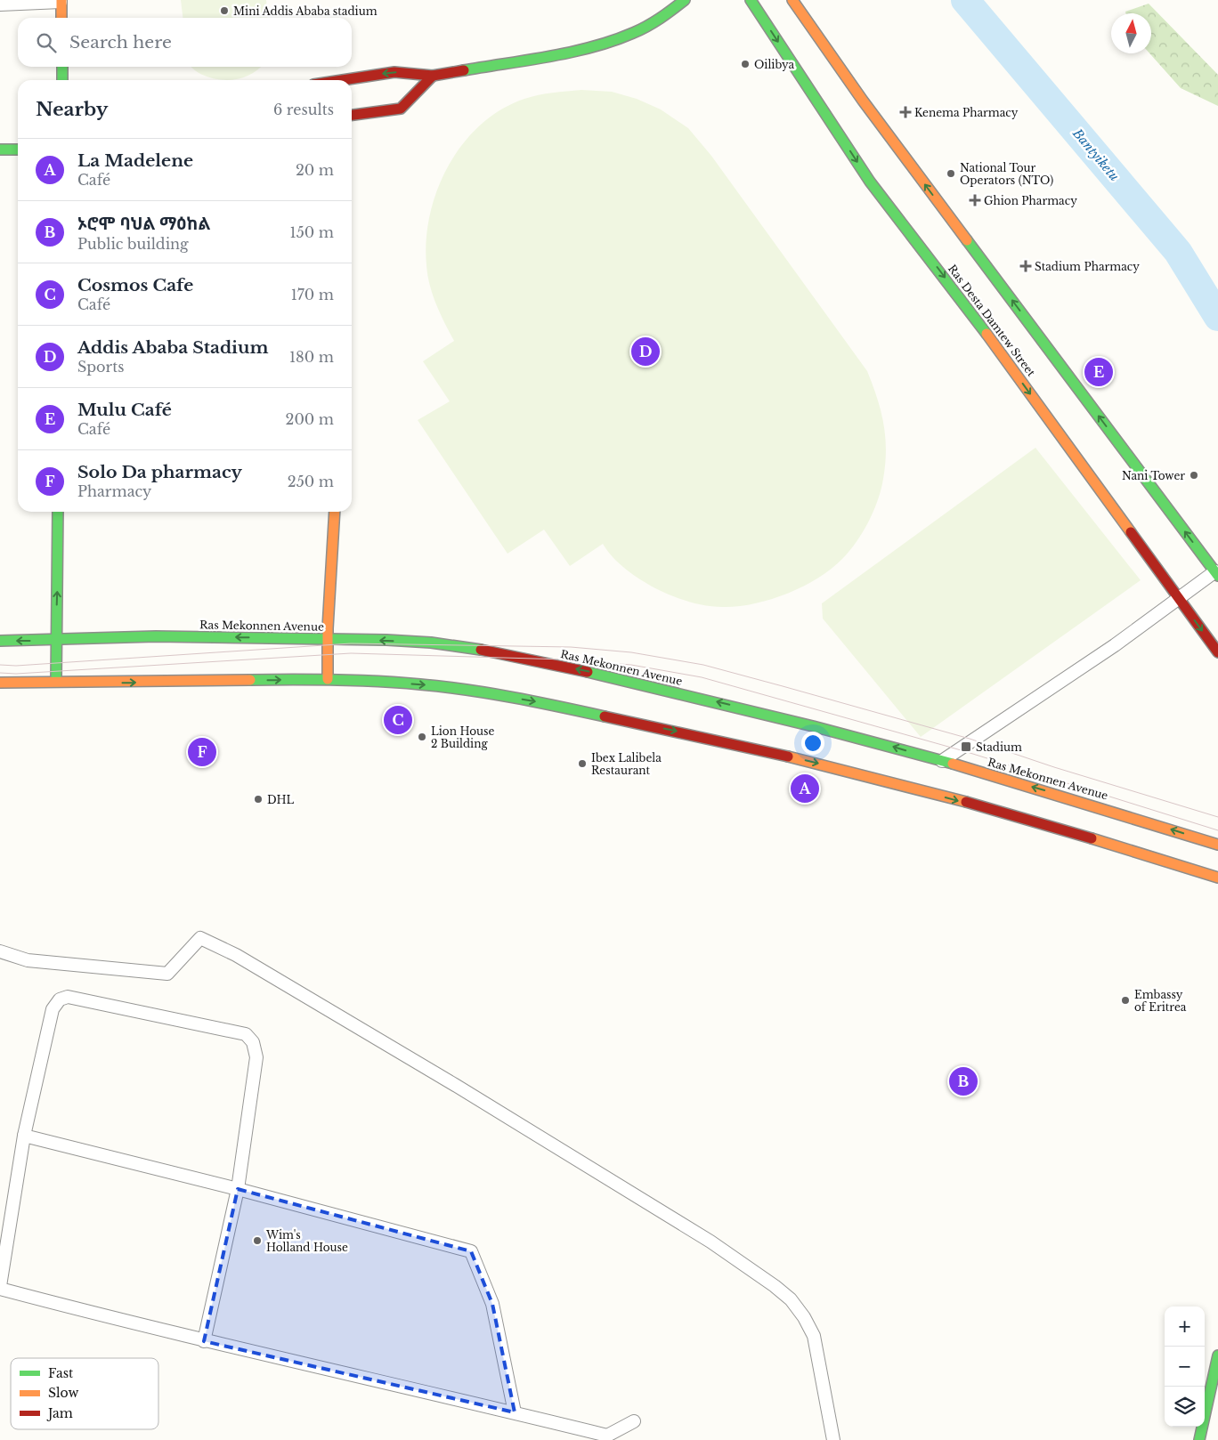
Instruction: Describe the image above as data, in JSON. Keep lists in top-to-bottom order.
{
  "streets": {
    "main road": ["Ras Desta Damtew Street", "Ras Mekonnen Avenue"]
  },
  "water": ["Bantyiketu"],
  "places": {
    "other": [
      "Mini Addis Ababa stadium",
      "Oilibya",
      "National Tour Operators (NTO)",
      "Nani Tower",
      "Lion House 2 Building",
      "Ibex Lalibela Restaurant",
      "DHL",
      "Embassy of Eritrea",
      "Wim's Holland House"
    ],
    "health": ["Kenema Pharmacy", "Ghion Pharmacy", "Stadium Pharmacy"],
    "transit": ["Stadium"]
  },
  "legend": ["Fast", "Slow", "Jam"],
  "north": "top",
  "page": {
    "search": "Search here",
    "heading": ["Nearby", "6 results"],
    "list": [
      {
        "mark": "A",
        "name": "La Madelene",
        "note": "Café",
        "value": "20 m"
      },
      {
        "mark": "B",
        "name": "ኦሮሞ ባህል ማዕከል",
        "note": "Public building",
        "value": "150 m"
      },
      {
        "mark": "C",
        "name": "Cosmos Cafe",
        "note": "Café",
        "value": "170 m"
      },
      {
        "mark": "D",
        "name": "Addis Ababa Stadium",
        "note": "Sports",
        "value": "180 m"
      },
      {
        "mark": "E",
        "name": "Mulu Café",
        "note": "Café",
        "value": "200 m"
      },
      {
        "mark": "F",
        "name": "Solo Da pharmacy",
        "note": "Pharmacy",
        "value": "250 m"
      }
    ],
    "pins": [
      "D",
      "E",
      "C",
      "F",
      "A",
      "B"
    ],
    "map_buttons": ["+", "−"]
  }
}
